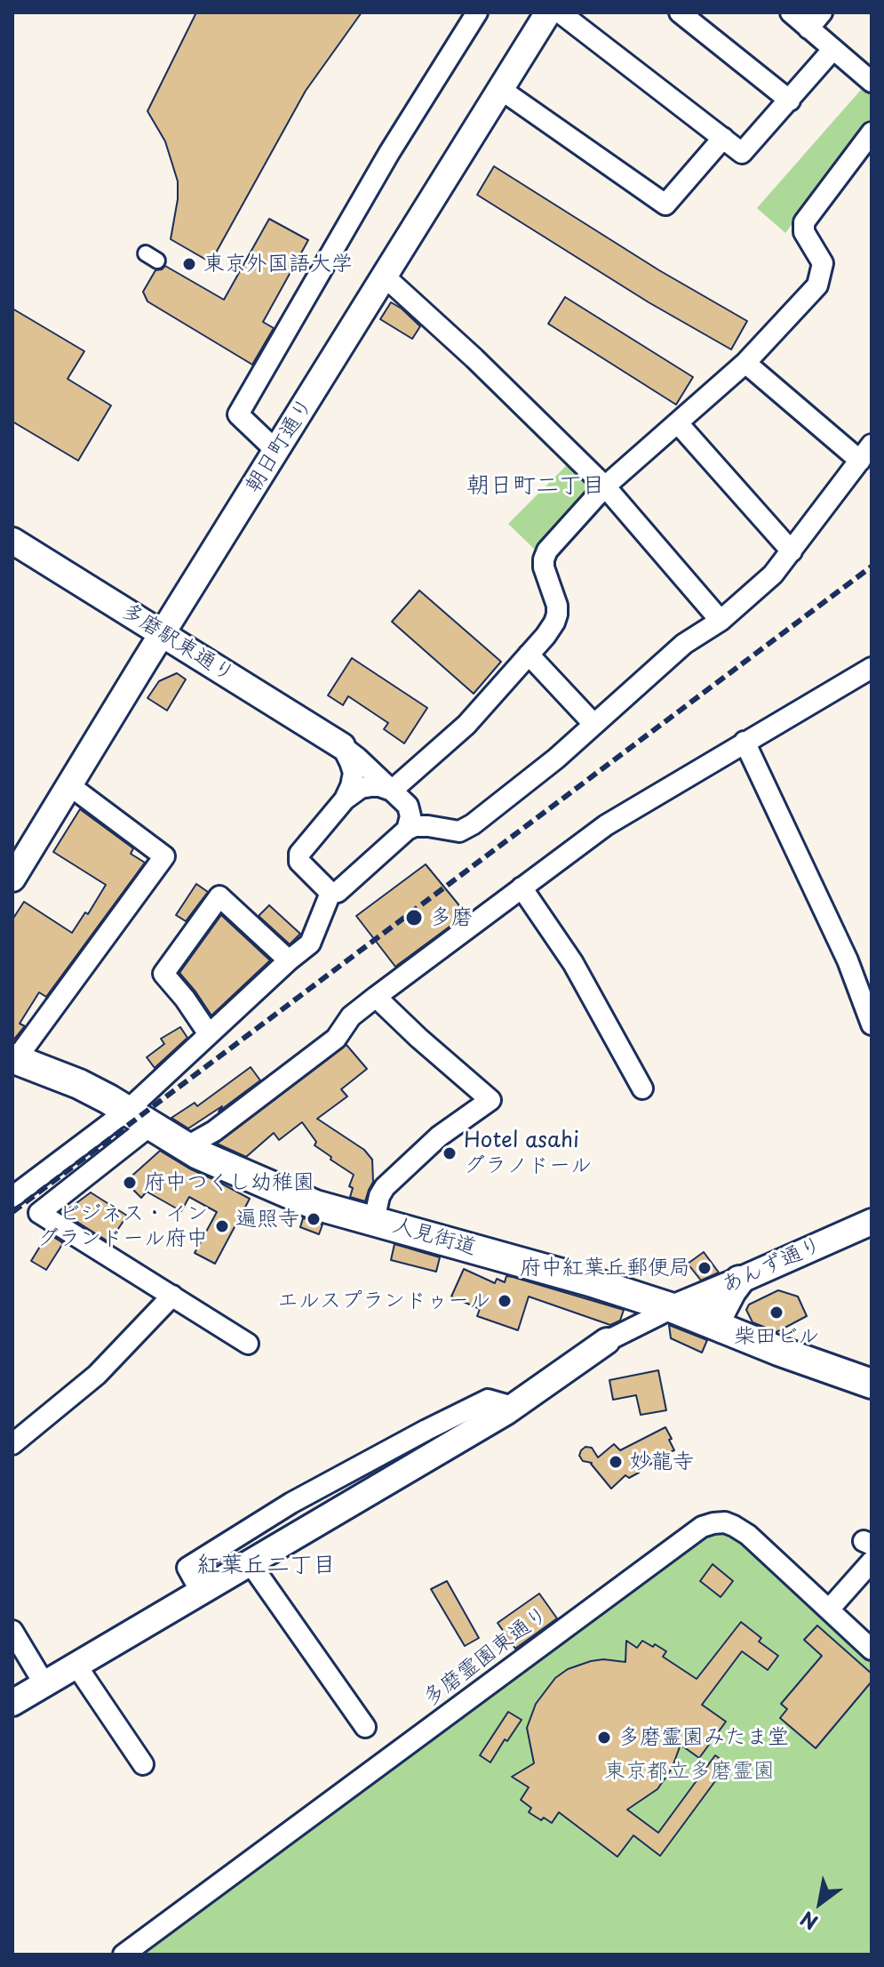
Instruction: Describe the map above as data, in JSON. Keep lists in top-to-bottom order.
{
  "streets": {
    "main road": ["人見街道"],
    "street": [
      "朝日町通り",
      "多磨駅東通り",
      "あんず通り",
      "多磨霊園東通り"
    ]
  },
  "crossings": [
    ["朝日町通り", "多磨駅東通り"],
    ["人見街道", "あんず通り"]
  ],
  "districts": ["朝日町二丁目", "紅葉丘二丁目"],
  "parks": ["東京都立多磨霊園"],
  "places": [
    "東京外国語大学",
    "多磨",
    "Hotel asahi グラノドール",
    "府中つくし幼稚園",
    "遍照寺",
    "ビジネス・イン グランドール府中",
    "府中紅葉丘郵便局",
    "エルスプランドゥール",
    "柴田ビル",
    "妙龍寺",
    "多磨霊園みたま堂"
  ],
  "north": "bottom left"
}
